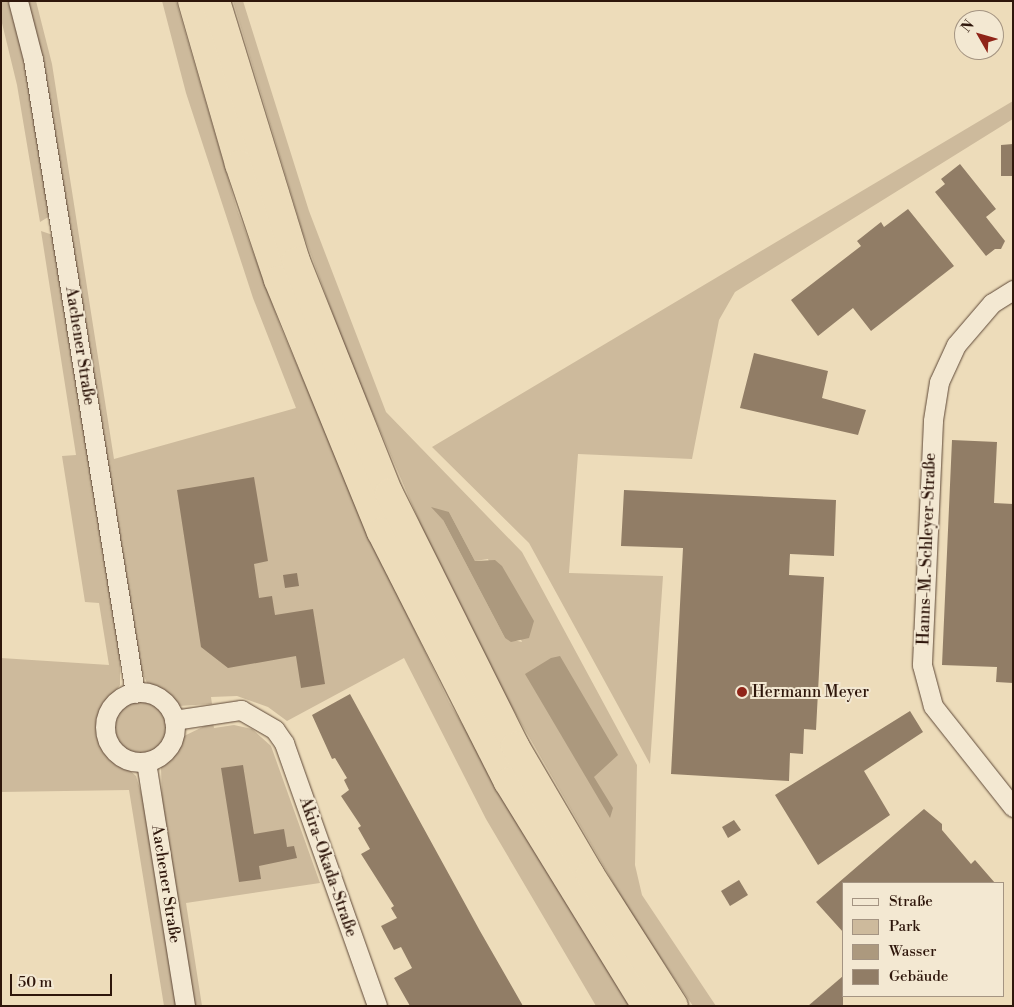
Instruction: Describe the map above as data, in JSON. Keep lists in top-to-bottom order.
{
  "streets": {
    "street": ["Aachener Straße", "Hanns-M.-Schleyer-Straße", "Akira-Okada-Straße"]
  },
  "crossings": [
    ["Aachener Straße", "Akira-Okada-Straße"]
  ],
  "places": ["Hermann Meyer"],
  "legend": [
    "Straße",
    "Park",
    "Wasser",
    "Gebäude"
  ],
  "scale_bar": "50 m",
  "north": "top left"
}
